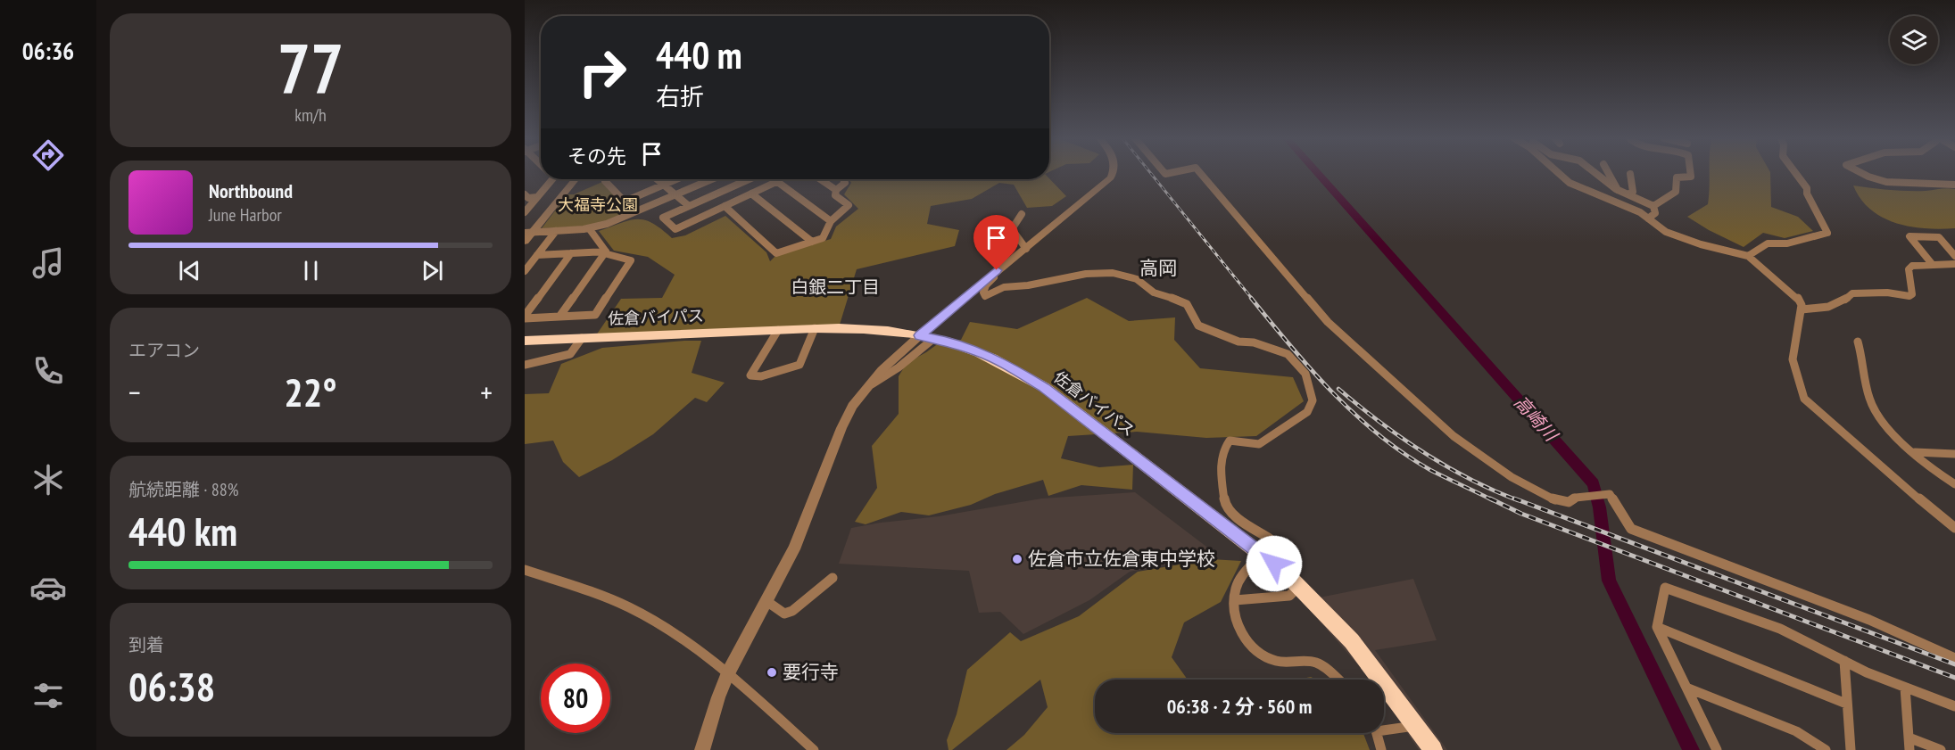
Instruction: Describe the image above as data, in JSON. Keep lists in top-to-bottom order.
{
  "streets": {
    "highway": ["佐倉バイパス"]
  },
  "districts": ["高岡", "白銀二丁目"],
  "water": ["高崎川"],
  "parks": ["大福寺公園"],
  "places": ["佐倉市立佐倉東中学校", "要行寺"],
  "page": {
    "tabs": "06:36",
    "tile": [
      ["77", "km/h"],
      "エアコン",
      ["航続距離 · 88%", "440 km"],
      ["到着", "06:38"]
    ],
    "turn": ["440 m", "右折"],
    "then": "その先",
    "song": ["Northbound", "June Harbor"],
    "heat": ["−", "22°", "+"],
    "limit": "80",
    "trip": "06:38 · 2 分 · 560 m"
  }
}
